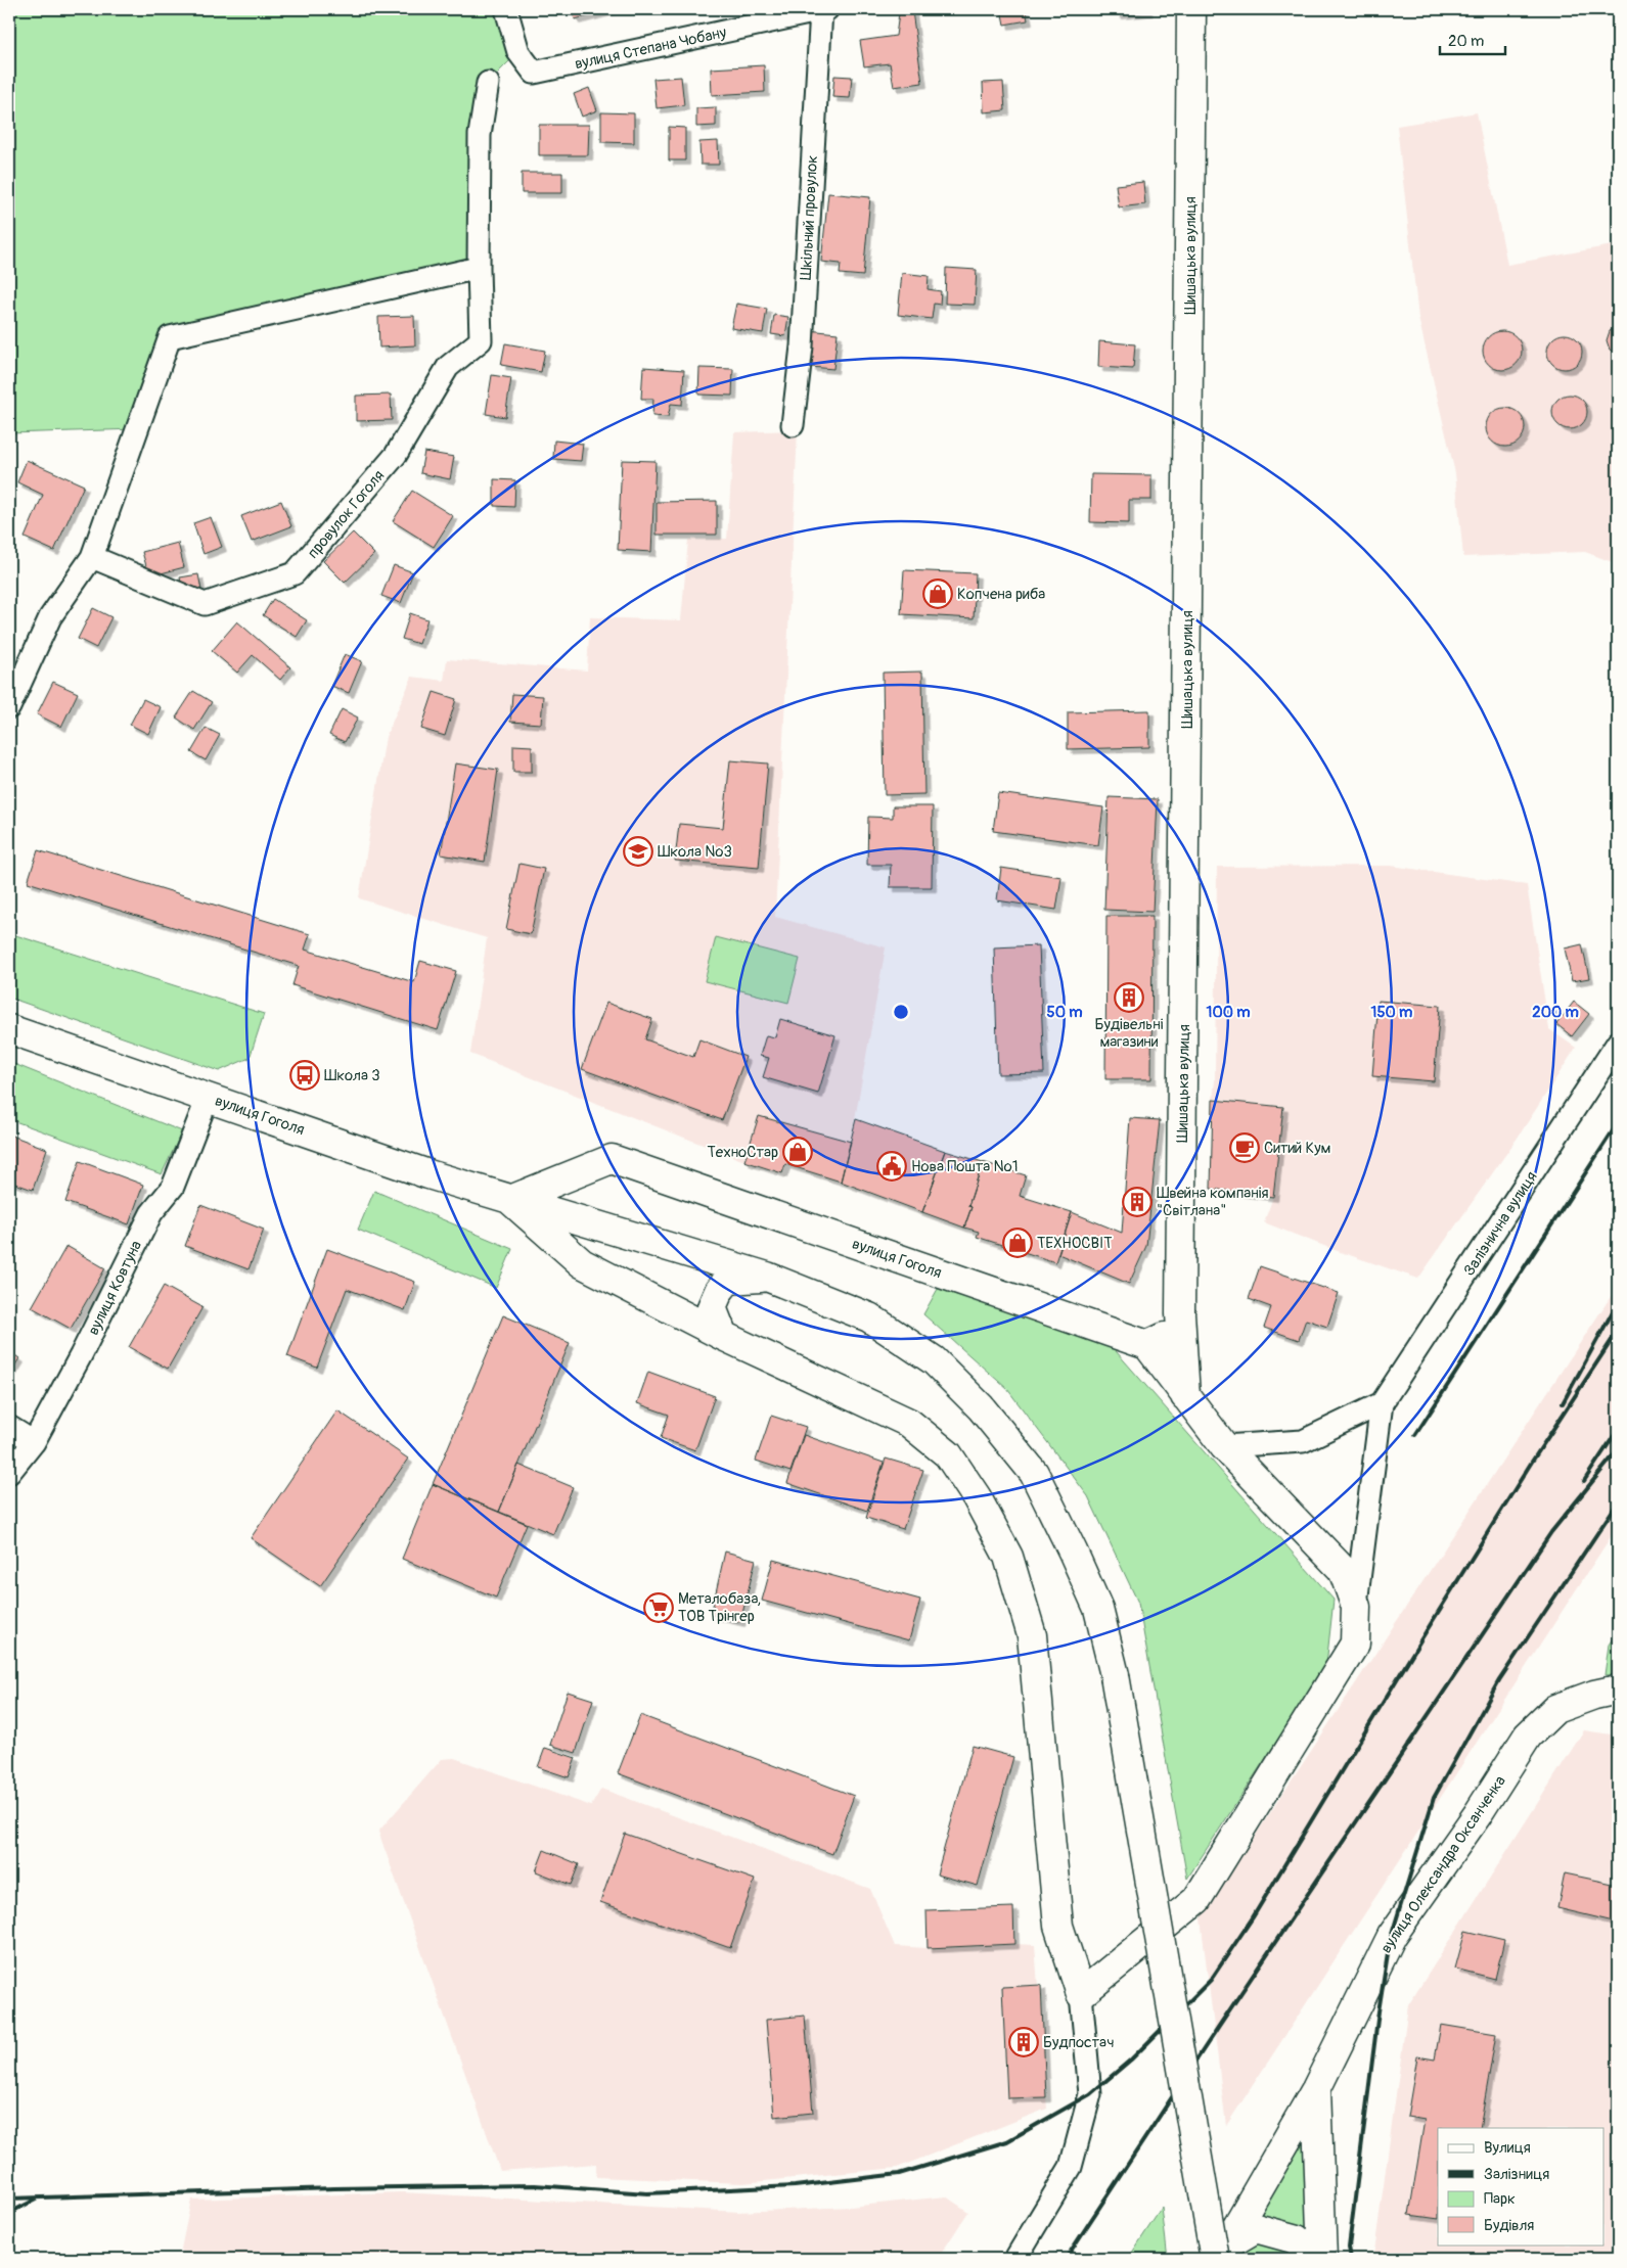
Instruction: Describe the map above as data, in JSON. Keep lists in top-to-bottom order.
{
  "streets": {
    "street": [
      "вулиця Степана Чобану",
      "Шкільний провулок",
      "Шишацька вулиця",
      "провулок Гоголя",
      "вулиця Гоголя",
      "Залізнична вулиця",
      "вулиця Ковтуна",
      "вулиця Олександра Оксанченка"
    ]
  },
  "crossings": [
    ["вулиця Степана Чобану", "Шкільний провулок"],
    ["вулиця Гоголя", "вулиця Ковтуна"],
    ["вулиця Гоголя", "вулиця Олександра Оксанченка"]
  ],
  "places": {
    "shop": ["Копчена риба", "ТехноСтар", "ТЕХНОСВІТ"],
    "school or university": ["Школа №3"],
    "building": ["Будівельні магазини", "Швейна компанія \"Світлана\"", "Будпостач"],
    "bus stop": ["Школа 3"],
    "cafe": ["Ситий Кум"],
    "public building": ["Нова Пошта №1"],
    "supermarket": ["Металобаза, ТОВ Трінгер"]
  },
  "legend": [
    "Вулиця",
    "Залізниця",
    "Парк",
    "Будівля"
  ],
  "scale_bar": "20 m",
  "rings": [
    "50 m",
    "100 m",
    "150 m",
    "200 m"
  ]
}
